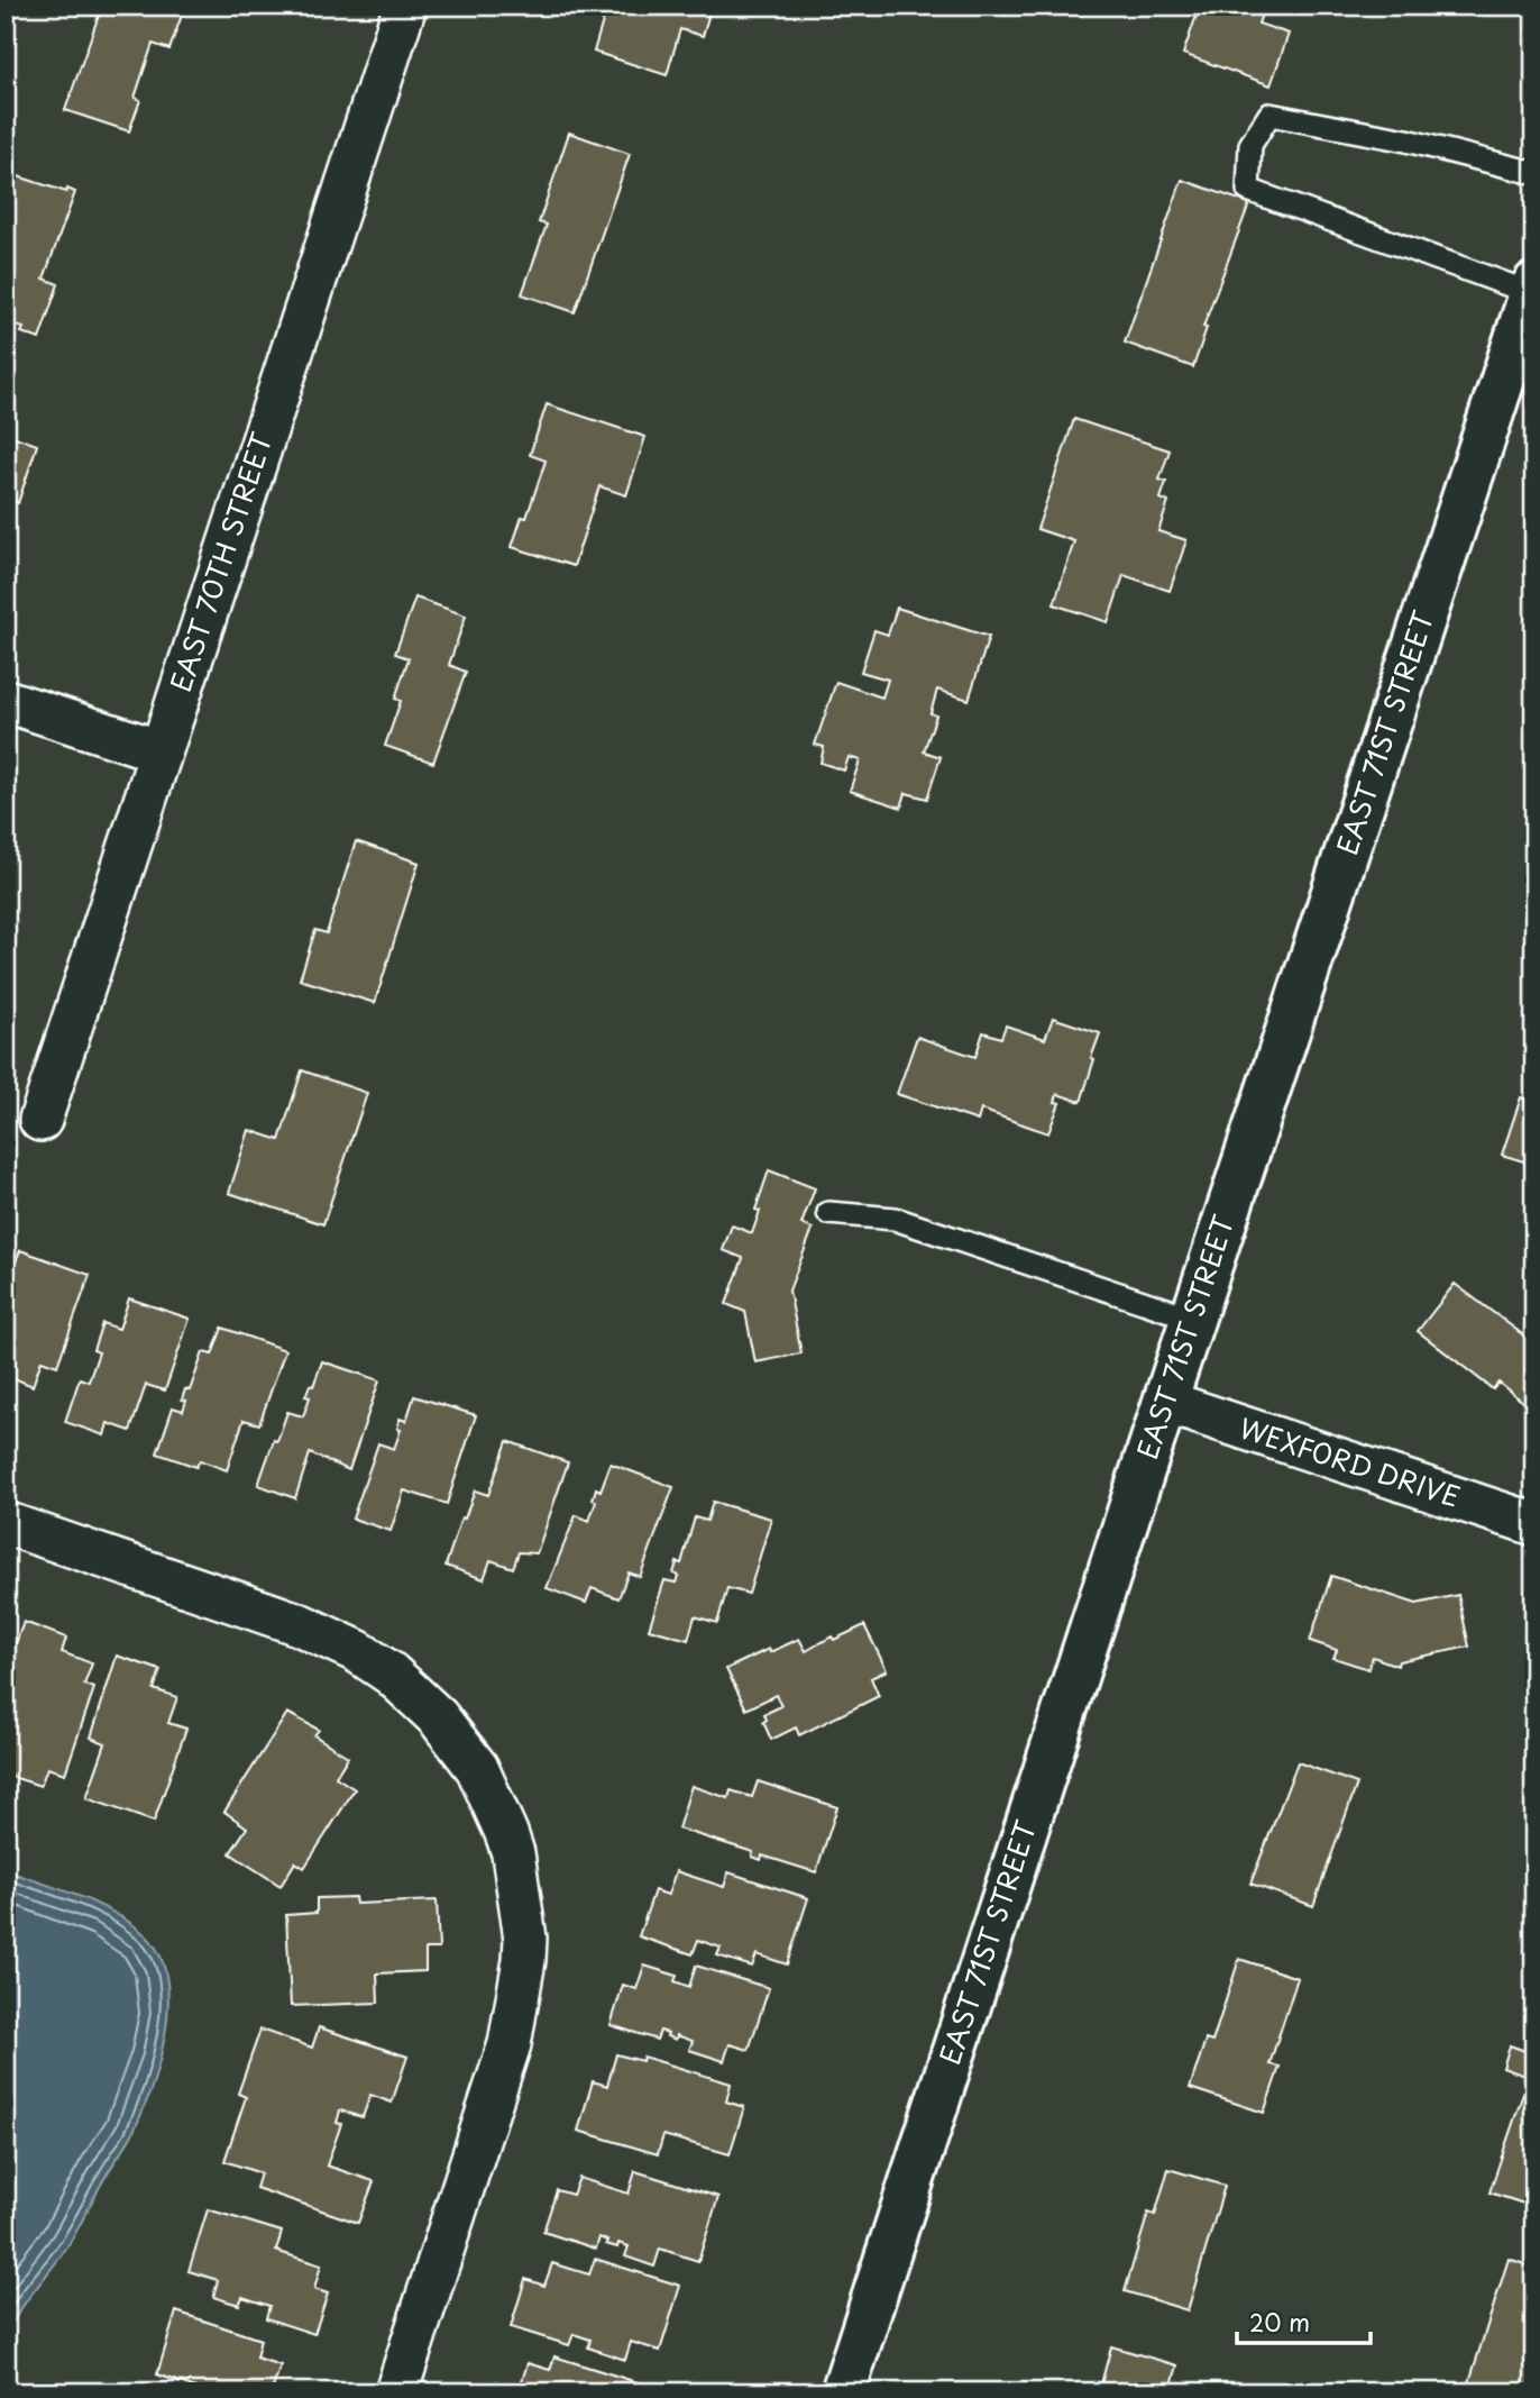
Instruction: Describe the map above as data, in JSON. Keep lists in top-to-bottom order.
{
  "streets": {
    "main road": ["EAST 71ST STREET"],
    "street": ["EAST 70TH STREET", "WEXFORD DRIVE"]
  },
  "crossings": [
    ["EAST 71ST STREET", "WEXFORD DRIVE"]
  ],
  "scale_bar": "20 m"
}
